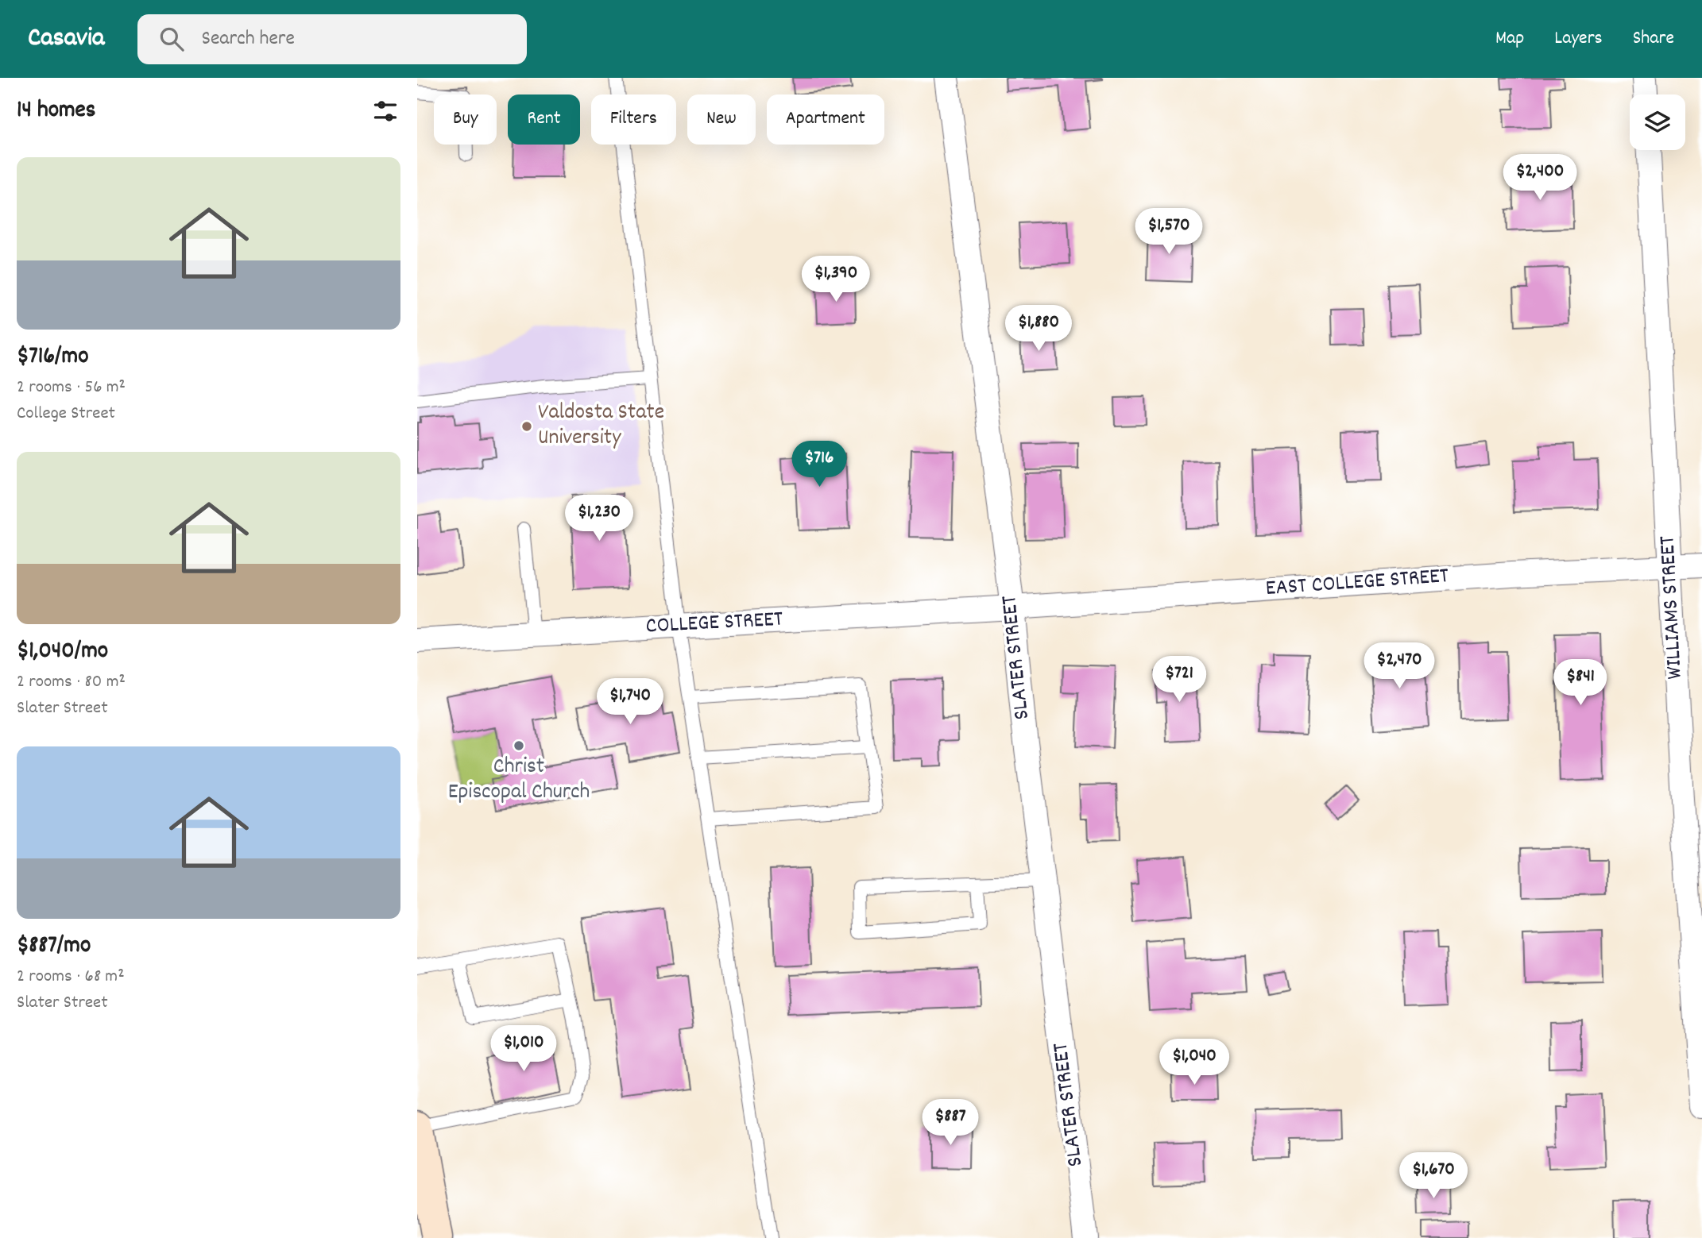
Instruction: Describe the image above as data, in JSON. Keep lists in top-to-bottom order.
{
  "streets": {
    "street": [
      "EAST COLLEGE STREET",
      "WILLIAMS STREET",
      "COLLEGE STREET",
      "SLATER STREET"
    ]
  },
  "crossings": [
    ["EAST COLLEGE STREET", "WILLIAMS STREET"],
    ["EAST COLLEGE STREET", "COLLEGE STREET"],
    ["EAST COLLEGE STREET", "SLATER STREET"],
    ["COLLEGE STREET", "SLATER STREET"]
  ],
  "places": ["Valdosta State University", "Christ Episcopal Church"],
  "page": {
    "header": "Casavia",
    "search": "Search here",
    "nav": ["Map", "Layers", "Share"],
    "heading": "14 homes",
    "chip": [
      "Buy",
      "Rent",
      "Filters",
      "New",
      "Apartment"
    ],
    "list": [
      {
        "name": "$716/mo",
        "note": "2 rooms · 56 m² · College Street"
      },
      {
        "name": "$1,040/mo",
        "note": "2 rooms · 80 m² · Slater Street"
      },
      {
        "name": "$887/mo",
        "note": "2 rooms · 68 m² · Slater Street"
      }
    ],
    "price": [
      "$2,400",
      "$1,570",
      "$1,390",
      "$1,880",
      "$716",
      "$1,230",
      "$2,470",
      "$721",
      "$841",
      "$1,740",
      "$1,010",
      "$1,040",
      "$887",
      "$1,670"
    ]
  }
}
